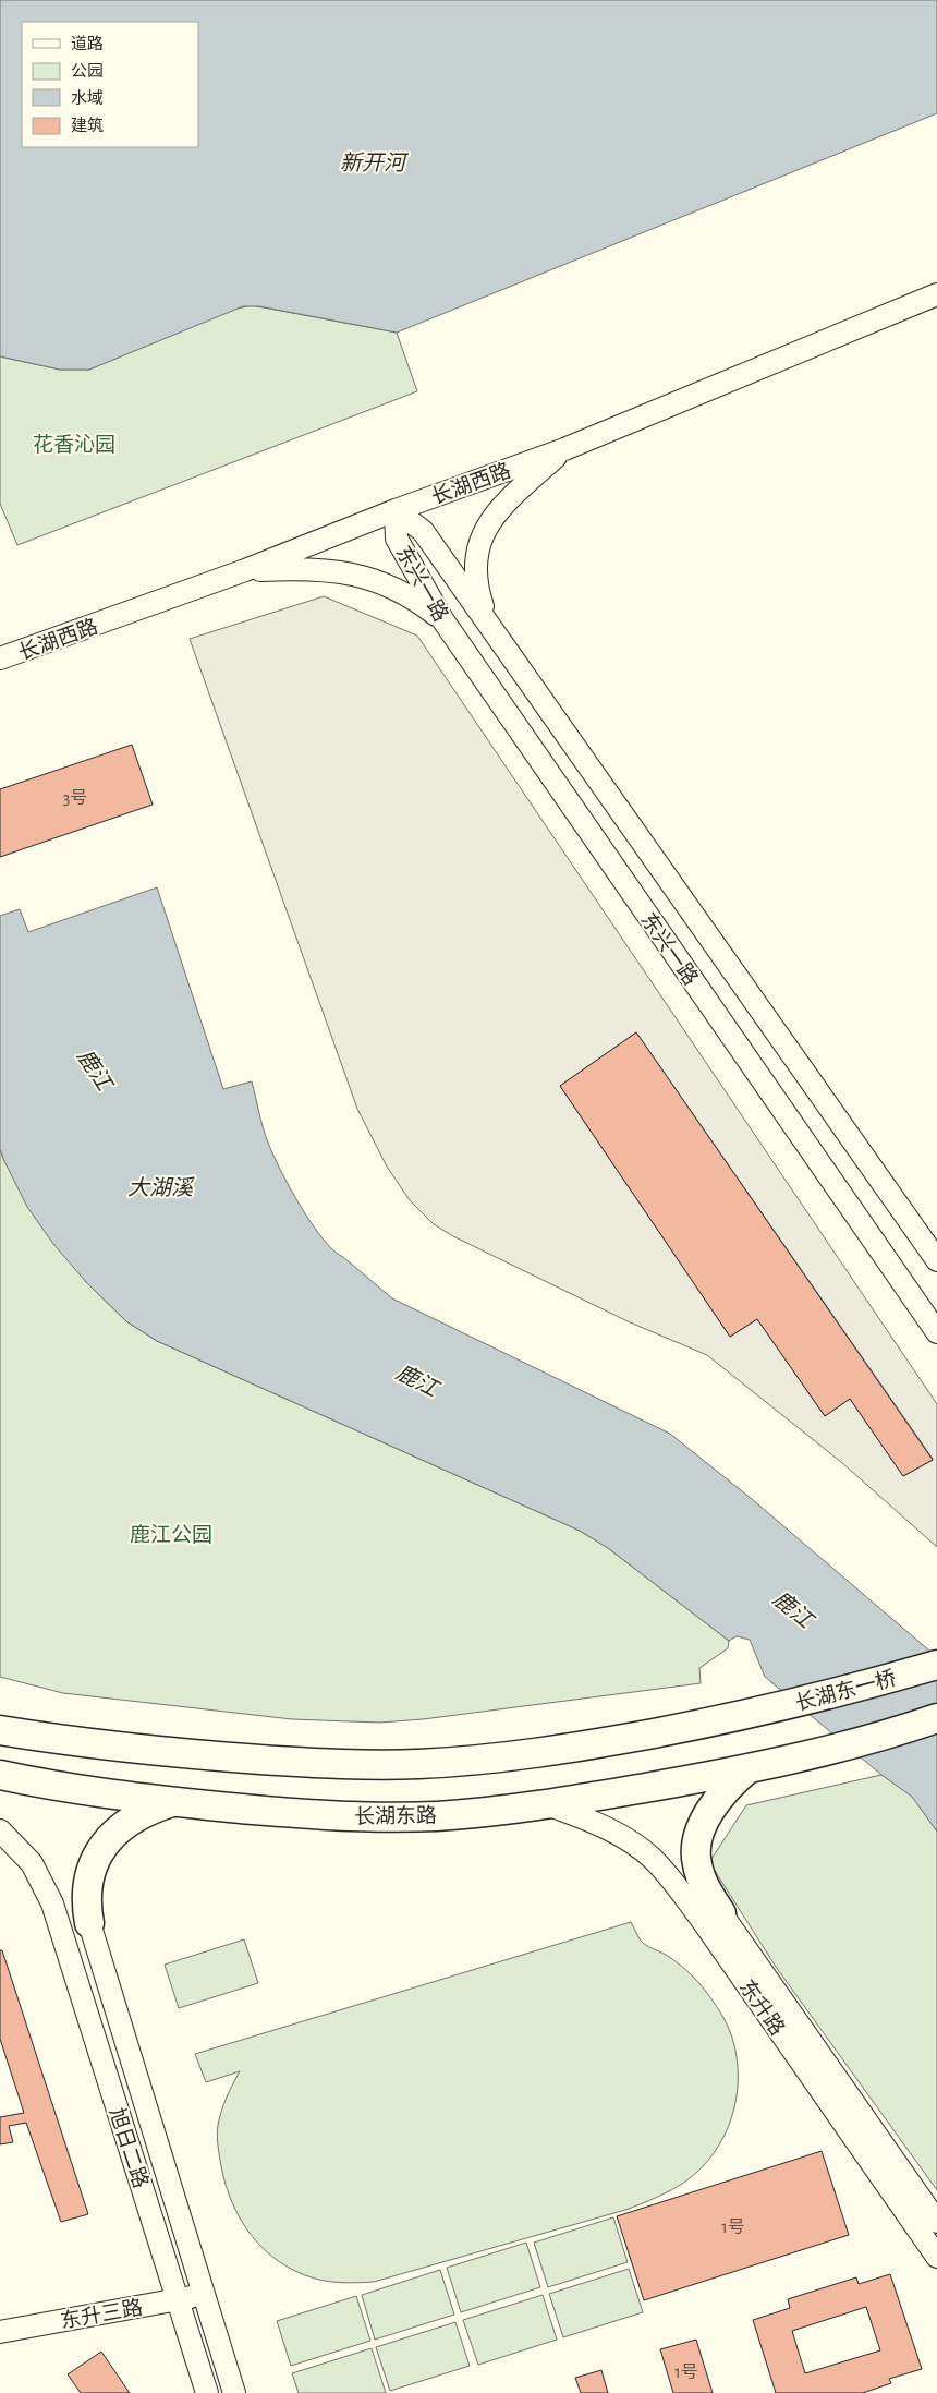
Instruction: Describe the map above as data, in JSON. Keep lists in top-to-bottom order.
{
  "streets": {
    "main road": ["长湖东一桥", "长湖东路"],
    "street": [
      "长湖西路",
      "东兴一路",
      "东升路",
      "旭日二路",
      "东升三路"
    ]
  },
  "crossings": [
    ["长湖西路", "东兴一路"],
    ["长湖东路", "东升路"],
    ["旭日二路", "东升三路"]
  ],
  "water": ["新开河", "鹿江", "大湖溪"],
  "parks": ["花香沁园", "鹿江公园"],
  "house_numbers": ["3号", "1号", "1号"],
  "legend": [
    "道路",
    "公园",
    "水域",
    "建筑"
  ]
}
